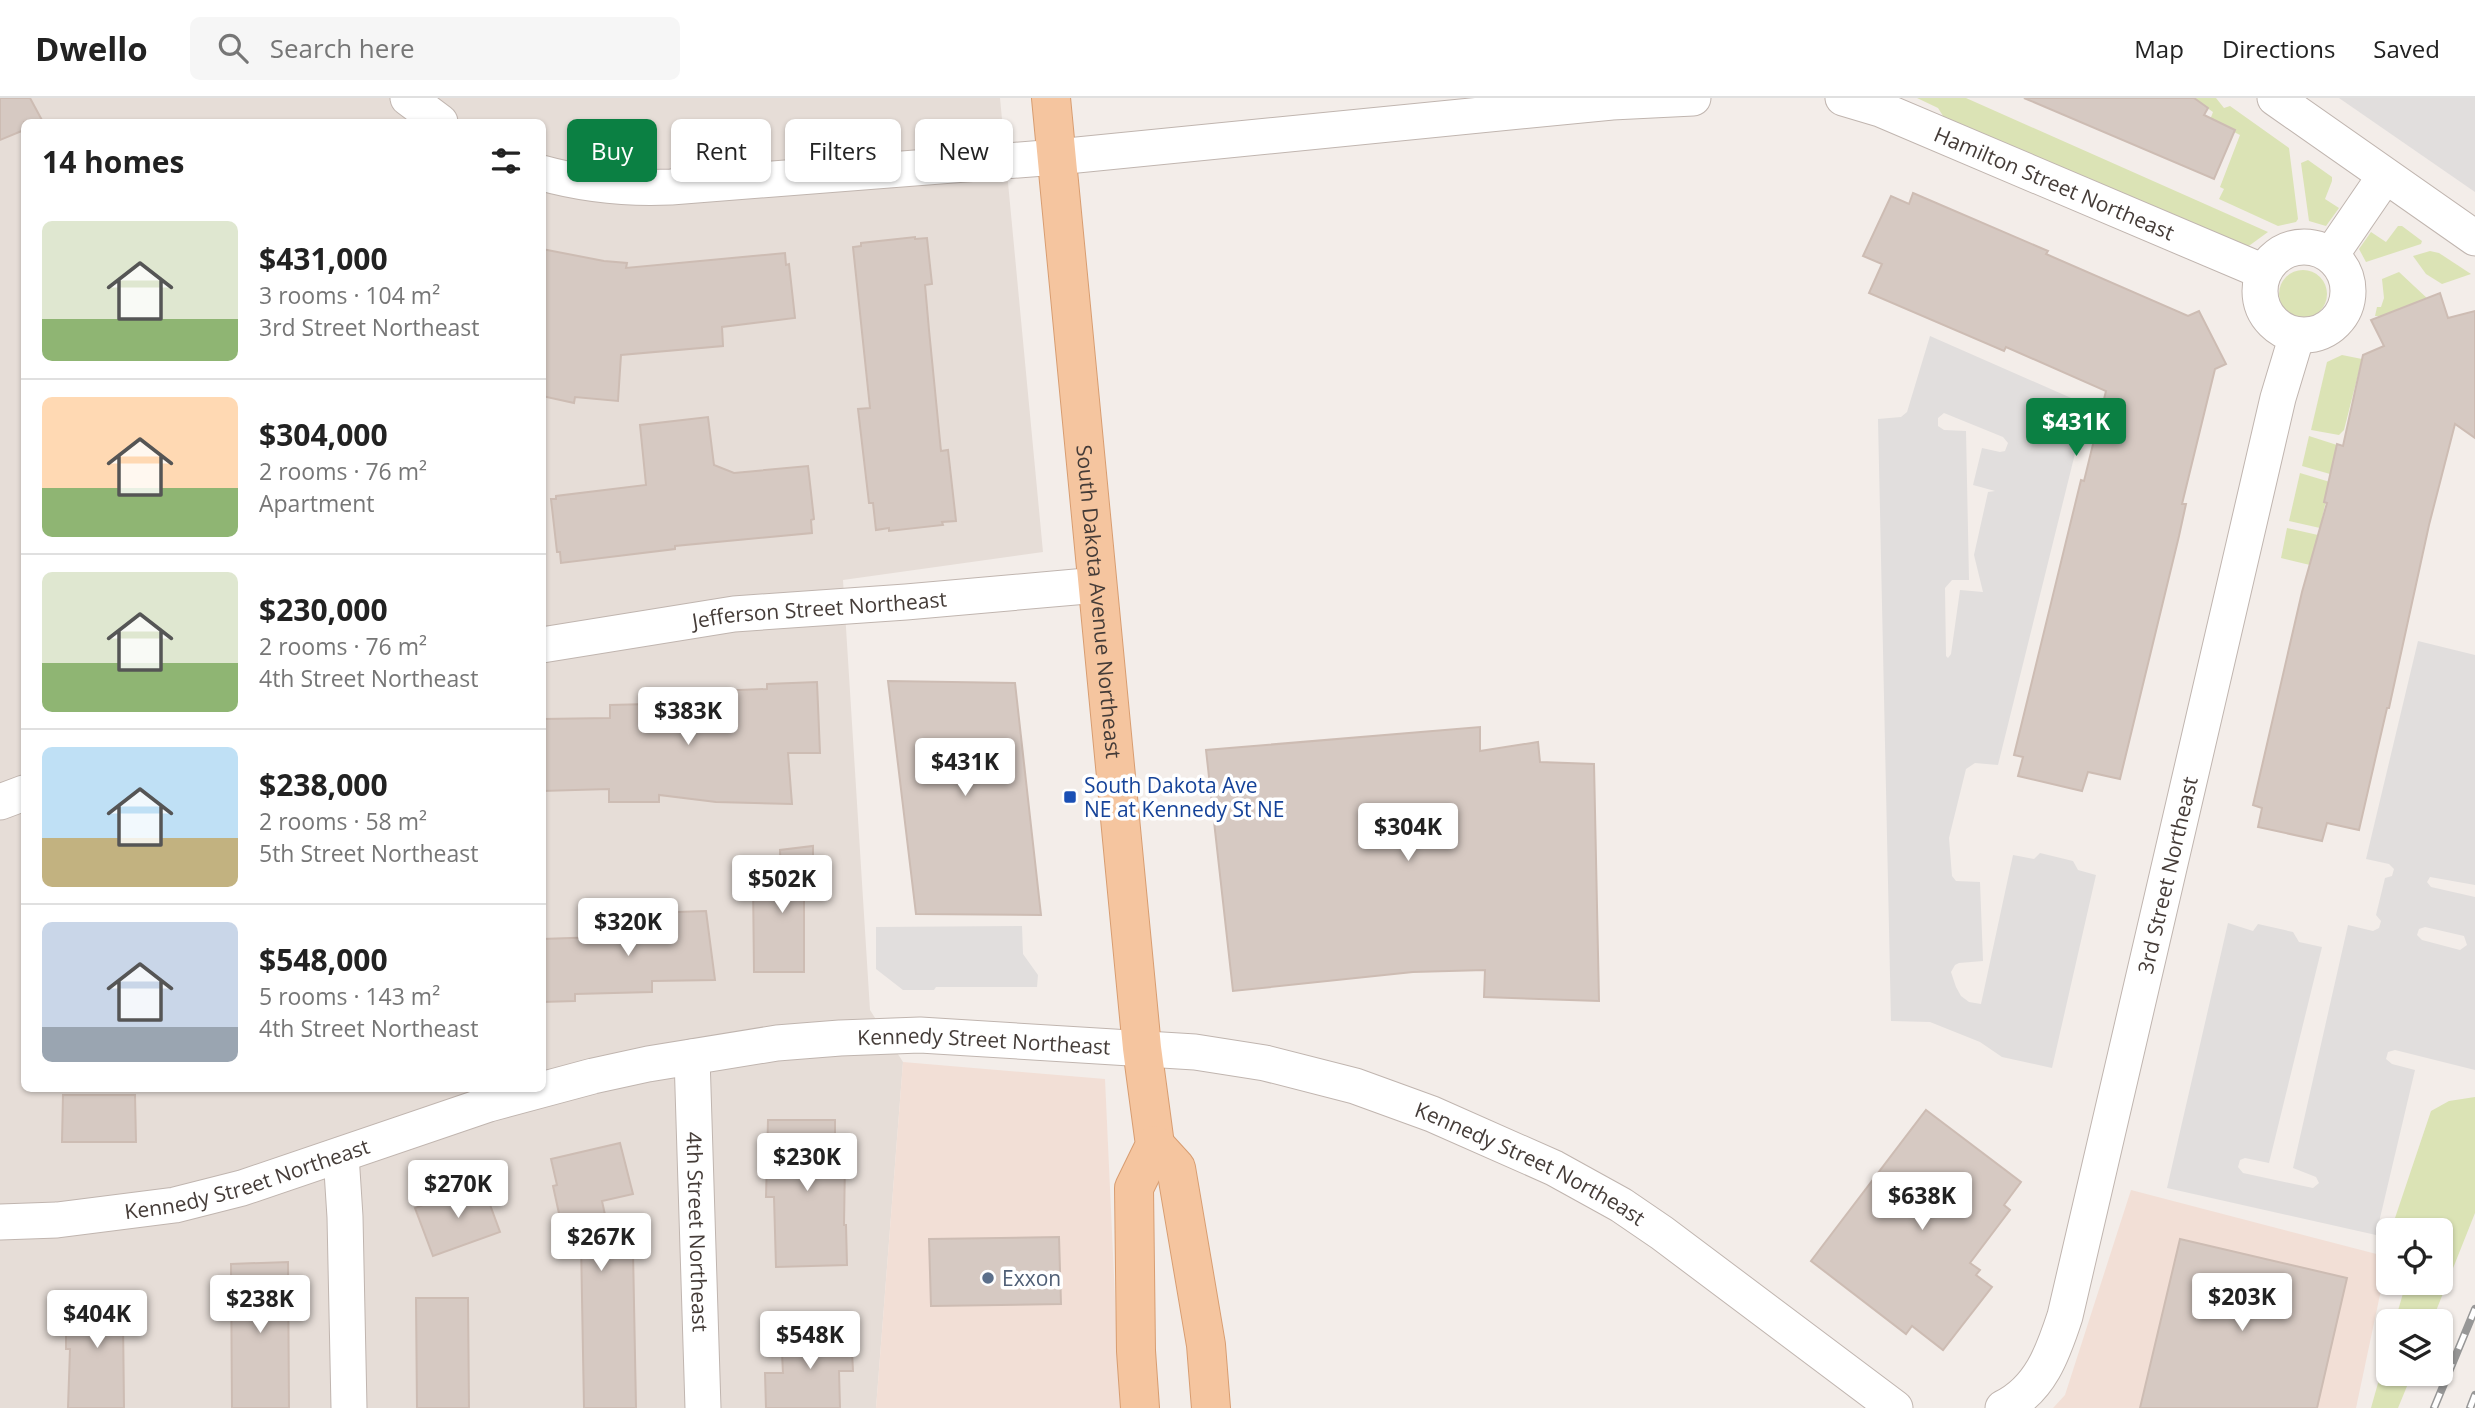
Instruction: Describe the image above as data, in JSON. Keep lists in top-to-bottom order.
{
  "streets": {
    "main road": ["South Dakota Avenue Northeast"],
    "street": [
      "Hamilton Street Northeast",
      "Jefferson Street Northeast",
      "3rd Street Northeast",
      "Kennedy Street Northeast",
      "4th Street Northeast"
    ]
  },
  "crossings": [
    ["Hamilton Street Northeast", "3rd Street Northeast"],
    ["South Dakota Avenue Northeast", "Jefferson Street Northeast"],
    ["South Dakota Avenue Northeast", "Kennedy Street Northeast"],
    ["Kennedy Street Northeast", "4th Street Northeast"]
  ],
  "places": {
    "transit": ["South Dakota Ave NE at Kennedy St NE"],
    "other": ["Exxon"]
  },
  "page": {
    "header": "Dwello",
    "search": "Search here",
    "nav": ["Map", "Directions", "Saved"],
    "chip": [
      "Buy",
      "Rent",
      "Filters",
      "New"
    ],
    "heading": "14 homes",
    "list": [
      {
        "name": "$431,000",
        "note": "3 rooms · 104 m² · 3rd Street Northeast"
      },
      {
        "name": "$304,000",
        "note": "2 rooms · 76 m² · Apartment"
      },
      {
        "name": "$230,000",
        "note": "2 rooms · 76 m² · 4th Street Northeast"
      },
      {
        "name": "$238,000",
        "note": "2 rooms · 58 m² · 5th Street Northeast"
      },
      {
        "name": "$548,000",
        "note": "5 rooms · 143 m² · 4th Street Northeast"
      }
    ],
    "price": [
      "$431K",
      "$383K",
      "$431K",
      "$304K",
      "$502K",
      "$320K",
      "$230K",
      "$270K",
      "$638K",
      "$267K",
      "$203K",
      "$238K",
      "$404K",
      "$548K"
    ]
  }
}
